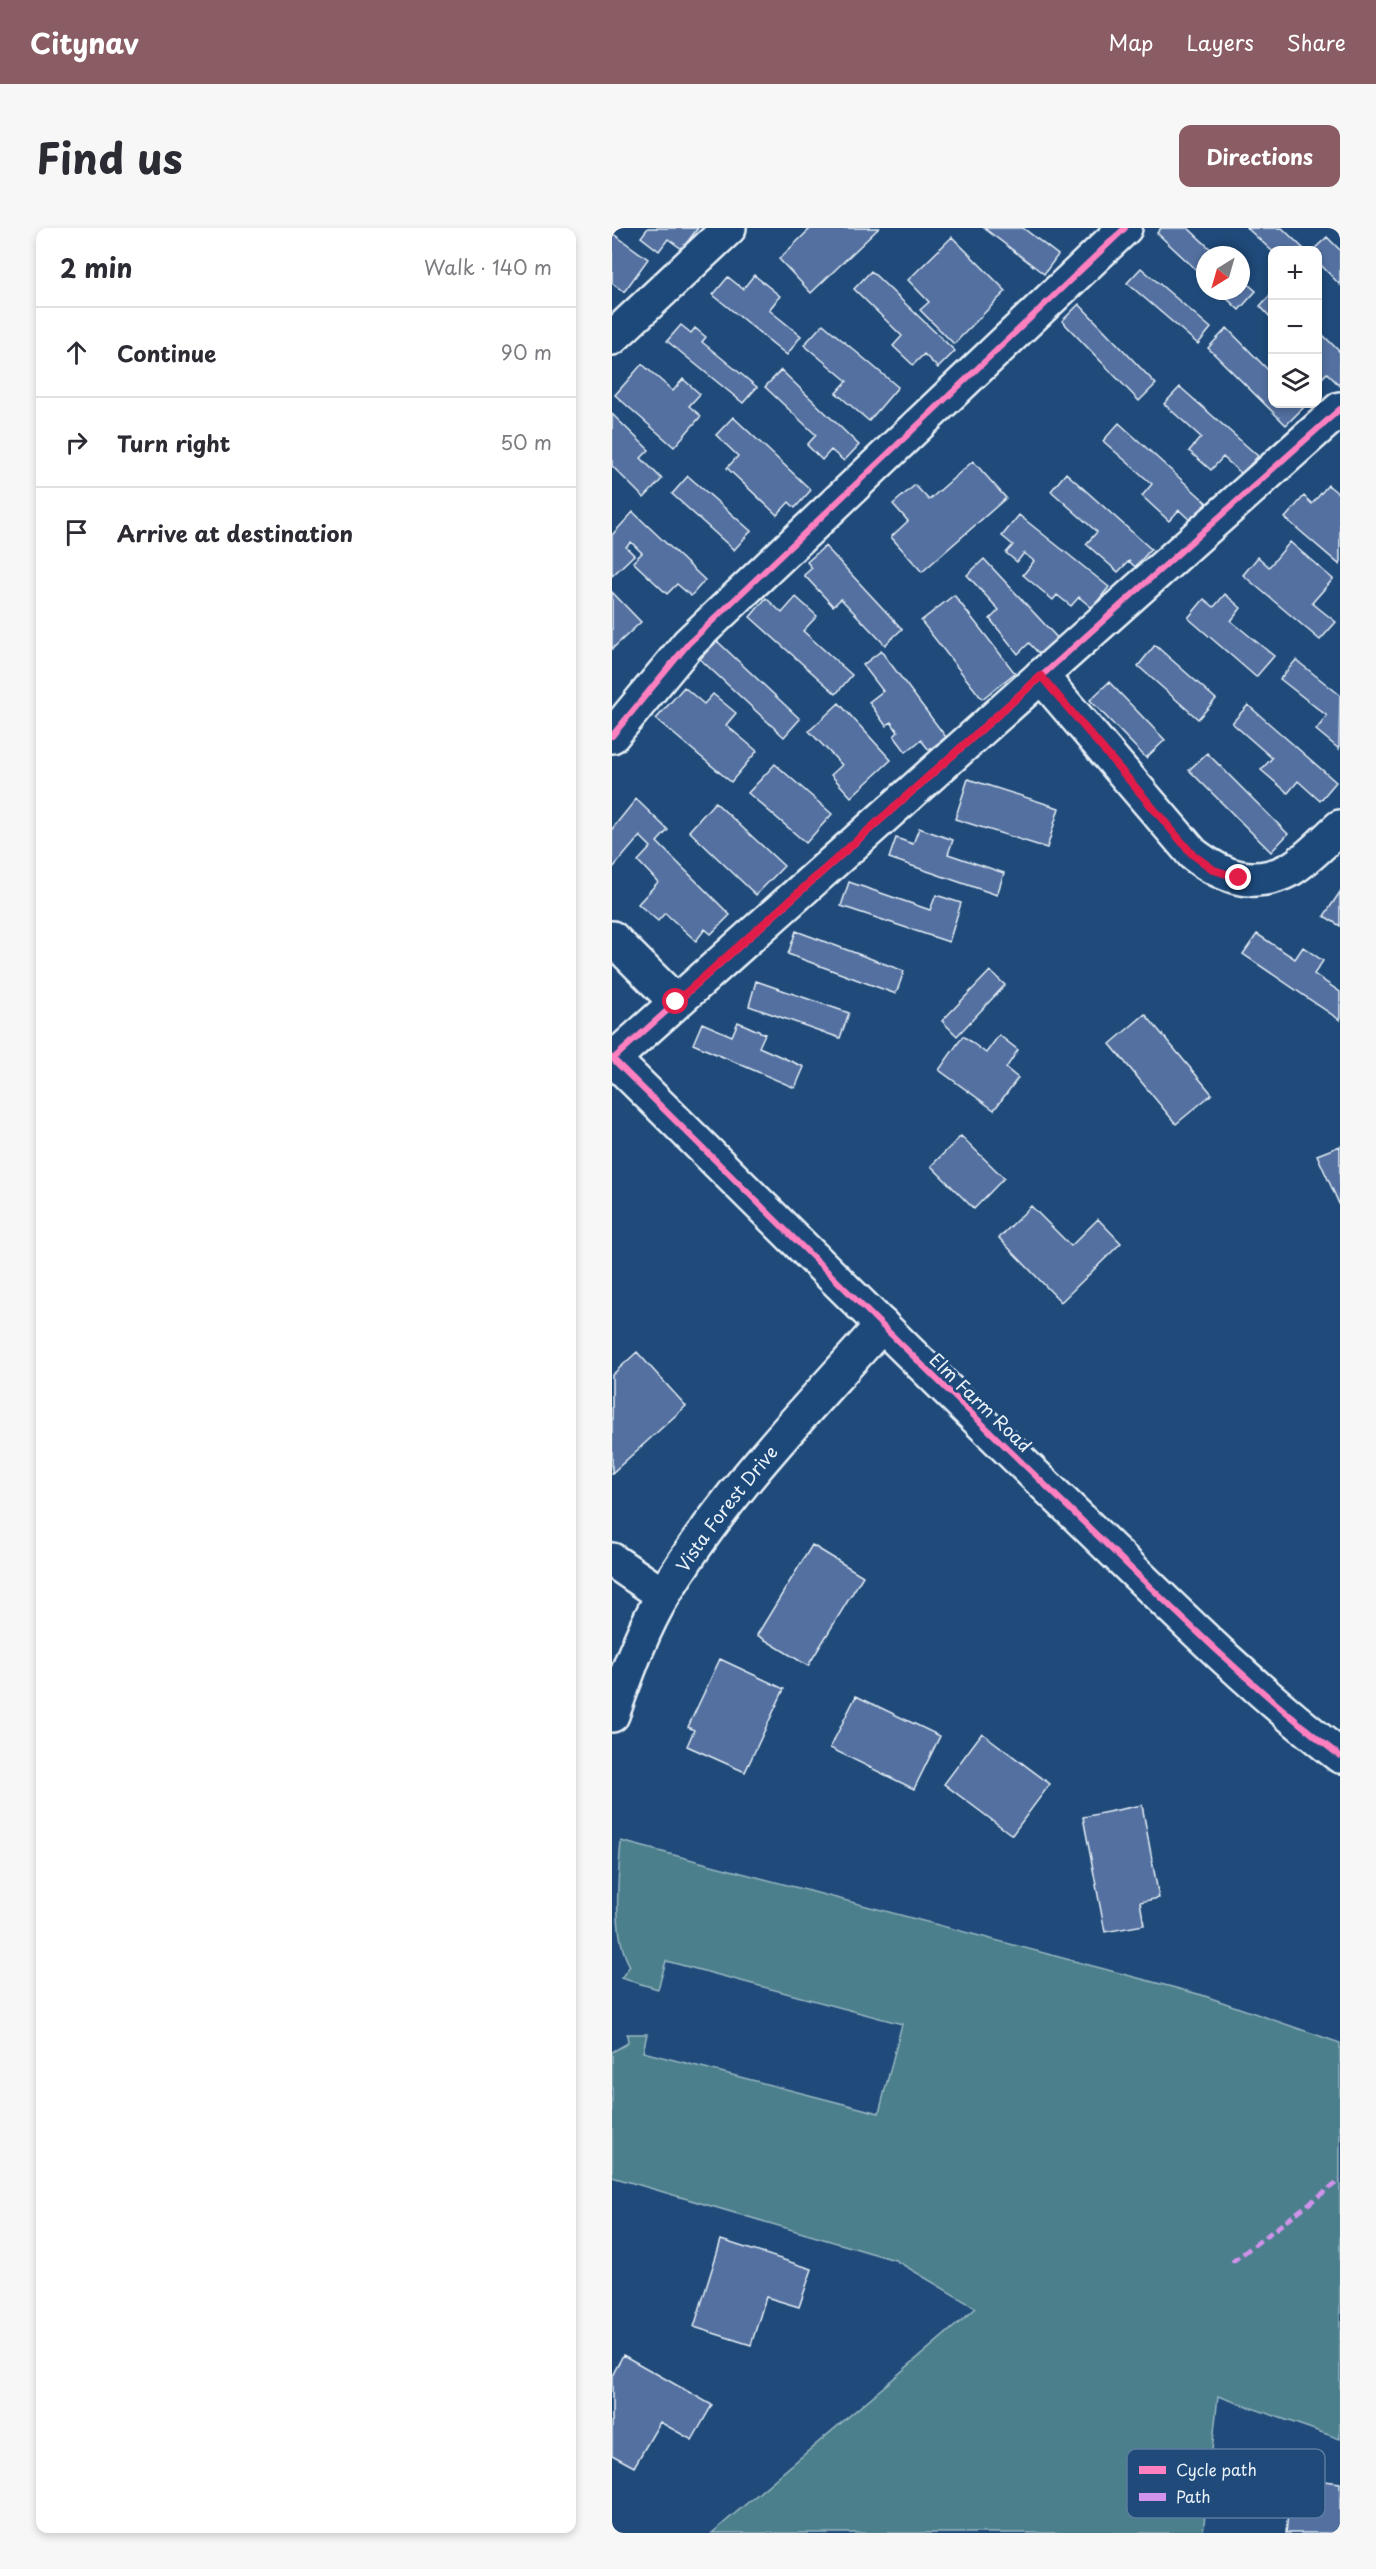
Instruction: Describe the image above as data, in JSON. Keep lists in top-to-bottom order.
{
  "streets": {
    "street": ["Elm Farm Road", "Vista Forest Drive"]
  },
  "crossings": [
    ["Elm Farm Road", "Vista Forest Drive"]
  ],
  "legend": ["Cycle path", "Path"],
  "north": "bottom left",
  "page": {
    "header": "Citynav",
    "nav": ["Map", "Layers", "Share"],
    "title": "Find us",
    "buttons": "Directions",
    "heading": ["2 min", "Walk · 140 m"],
    "map_buttons": ["+", "−"],
    "list": [
      ["Continue", "90 m"],
      ["Turn right", "50 m"],
      "Arrive at destination"
    ]
  }
}
